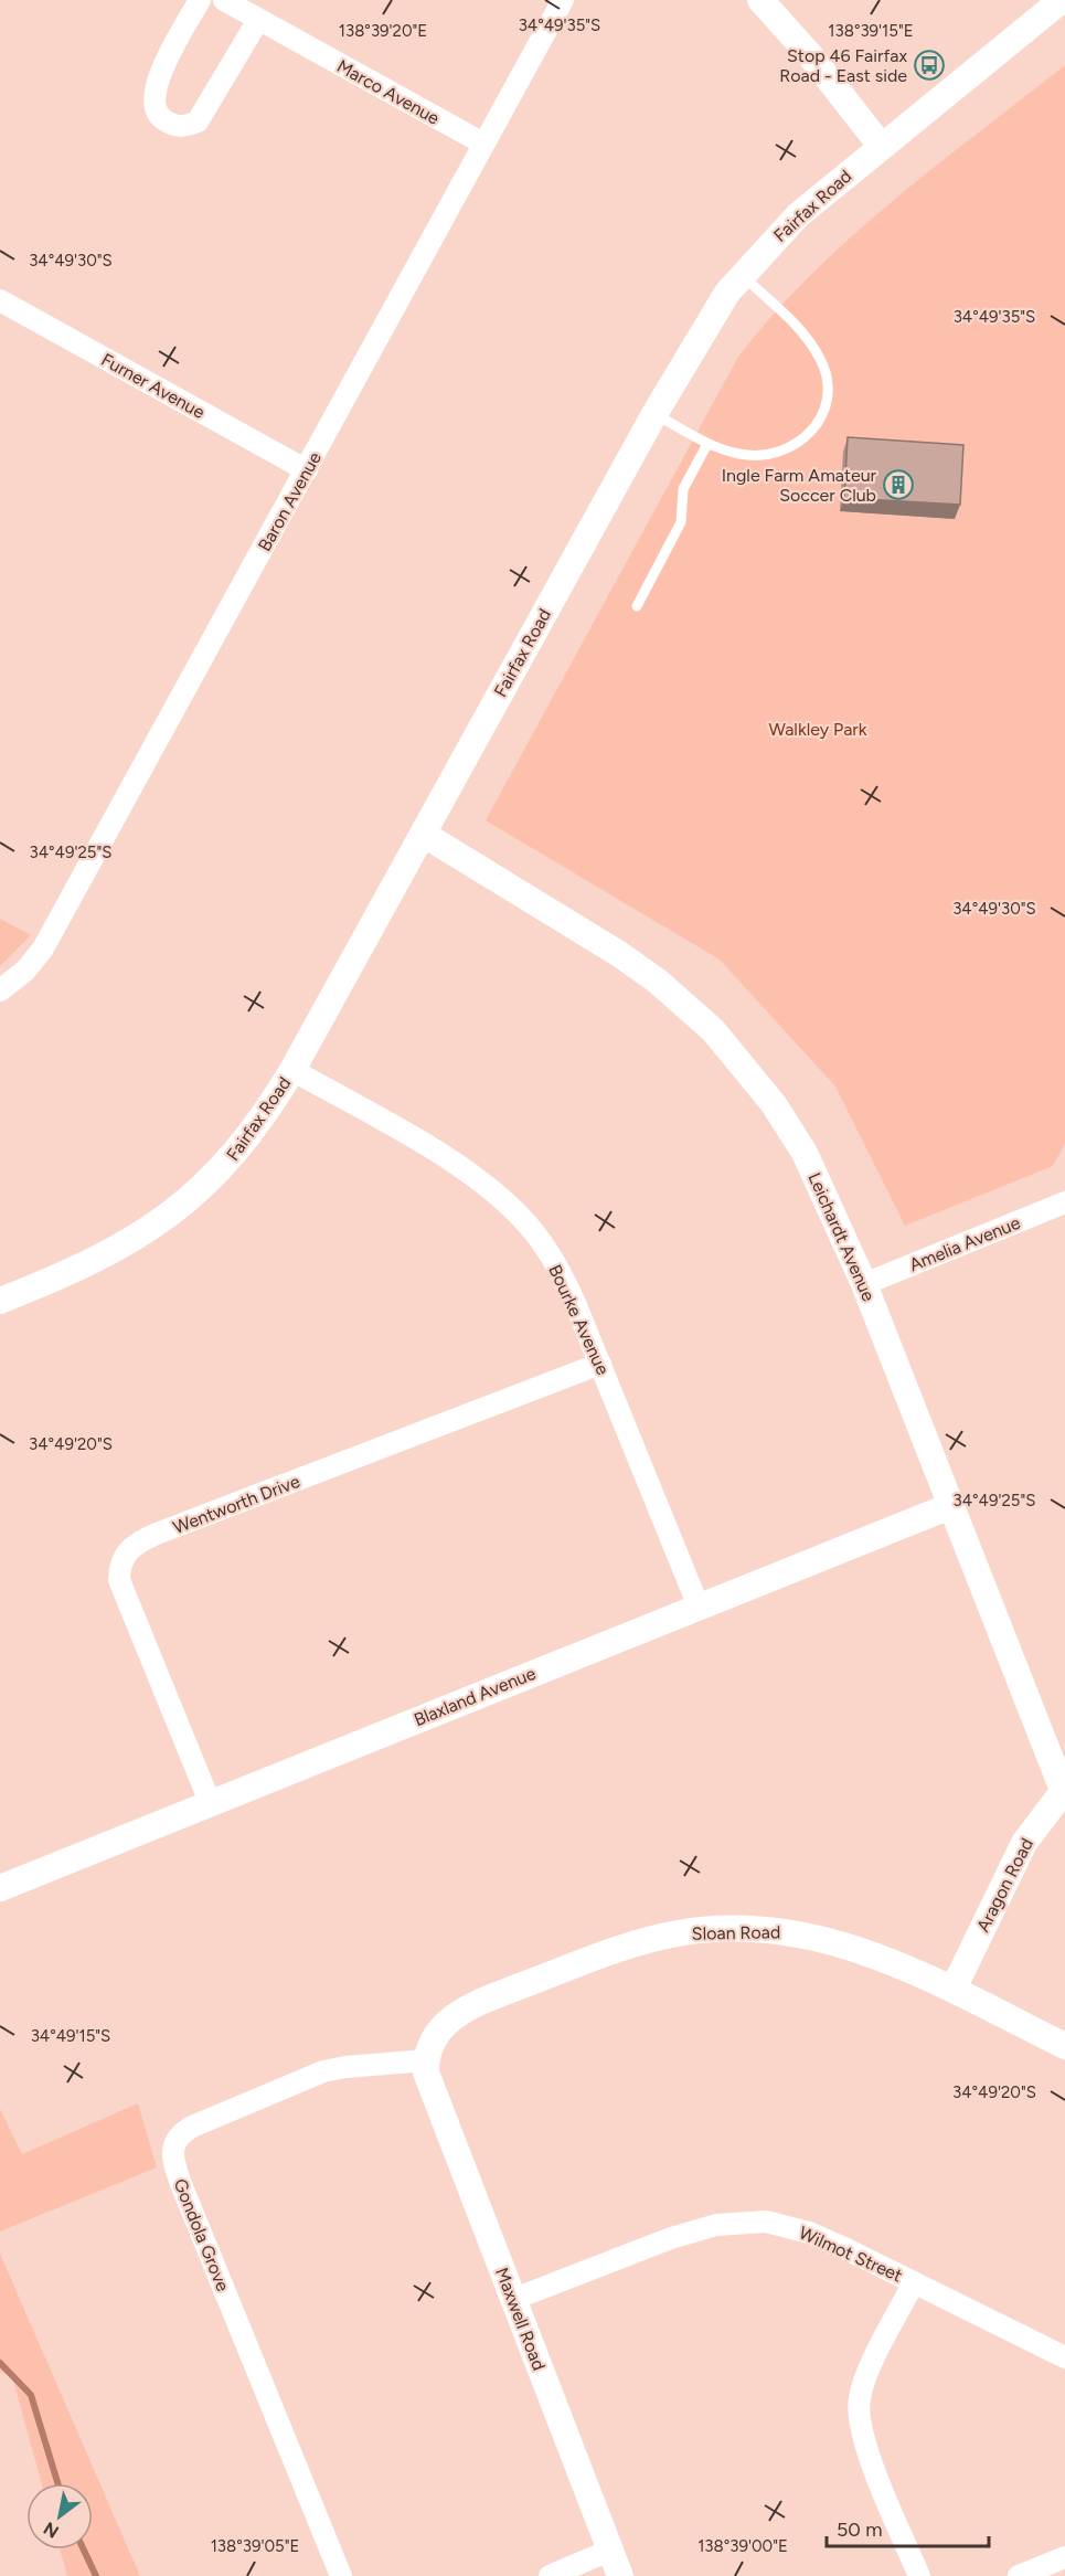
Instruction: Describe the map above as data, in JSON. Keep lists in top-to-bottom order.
{
  "streets": {
    "street": [
      "Marco Avenue",
      "Fairfax Road",
      "Furner Avenue",
      "Baron Avenue",
      "Leichardt Avenue",
      "Amelia Avenue",
      "Bourke Avenue",
      "Wentworth Drive",
      "Blaxland Avenue",
      "Aragon Road",
      "Sloan Road",
      "Gondola Grove",
      "Wilmot Street",
      "Maxwell Road"
    ]
  },
  "crossings": [
    ["Marco Avenue", "Baron Avenue"],
    ["Fairfax Road", "Leichardt Avenue"],
    ["Fairfax Road", "Bourke Avenue"],
    ["Furner Avenue", "Baron Avenue"],
    ["Leichardt Avenue", "Amelia Avenue"],
    ["Leichardt Avenue", "Blaxland Avenue"],
    ["Leichardt Avenue", "Aragon Road"],
    ["Bourke Avenue", "Wentworth Drive"],
    ["Bourke Avenue", "Blaxland Avenue"],
    ["Wentworth Drive", "Blaxland Avenue"],
    ["Aragon Road", "Sloan Road"],
    ["Sloan Road", "Gondola Grove"],
    ["Sloan Road", "Maxwell Road"],
    ["Gondola Grove", "Maxwell Road"],
    ["Wilmot Street", "Maxwell Road"]
  ],
  "parks": ["Walkley Park"],
  "places": {
    "bus stop": ["Stop 46 Fairfax Road - East side"],
    "building": ["Ingle Farm Amateur Soccer Club"]
  },
  "scale_bar": "50 m",
  "north": "bottom left",
  "coordinates": [
    "34°49'35\"S",
    "138°39'20\"E",
    "138°39'15\"E",
    "34°49'30\"S",
    "34°49'25\"S",
    "34°49'20\"S",
    "34°49'15\"S",
    "138°39'05\"E",
    "138°39'00\"E"
  ]
}
